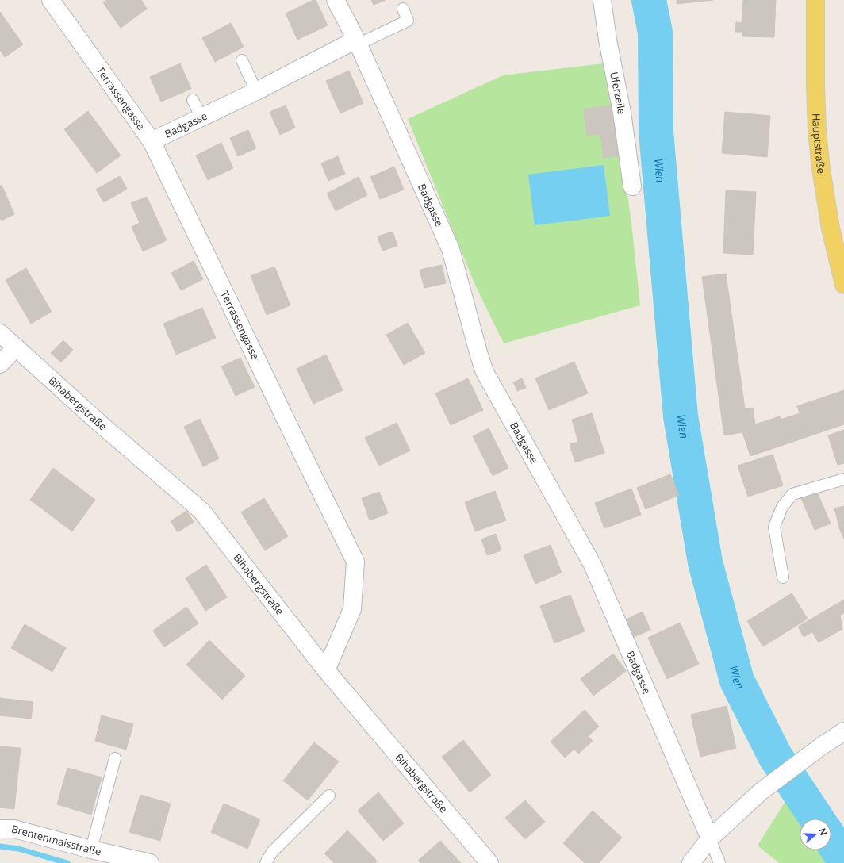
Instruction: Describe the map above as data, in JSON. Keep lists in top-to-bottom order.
{
  "streets": {
    "main road": ["Hauptstraße"],
    "street": [
      "Uferzeile",
      "Terrassengasse",
      "Badgasse",
      "Bihabergstraße",
      "Brentenmaisstraße"
    ]
  },
  "crossings": [
    ["Terrassengasse", "Badgasse"],
    ["Terrassengasse", "Bihabergstraße"]
  ],
  "water": ["Wien"],
  "north": "right"
}
